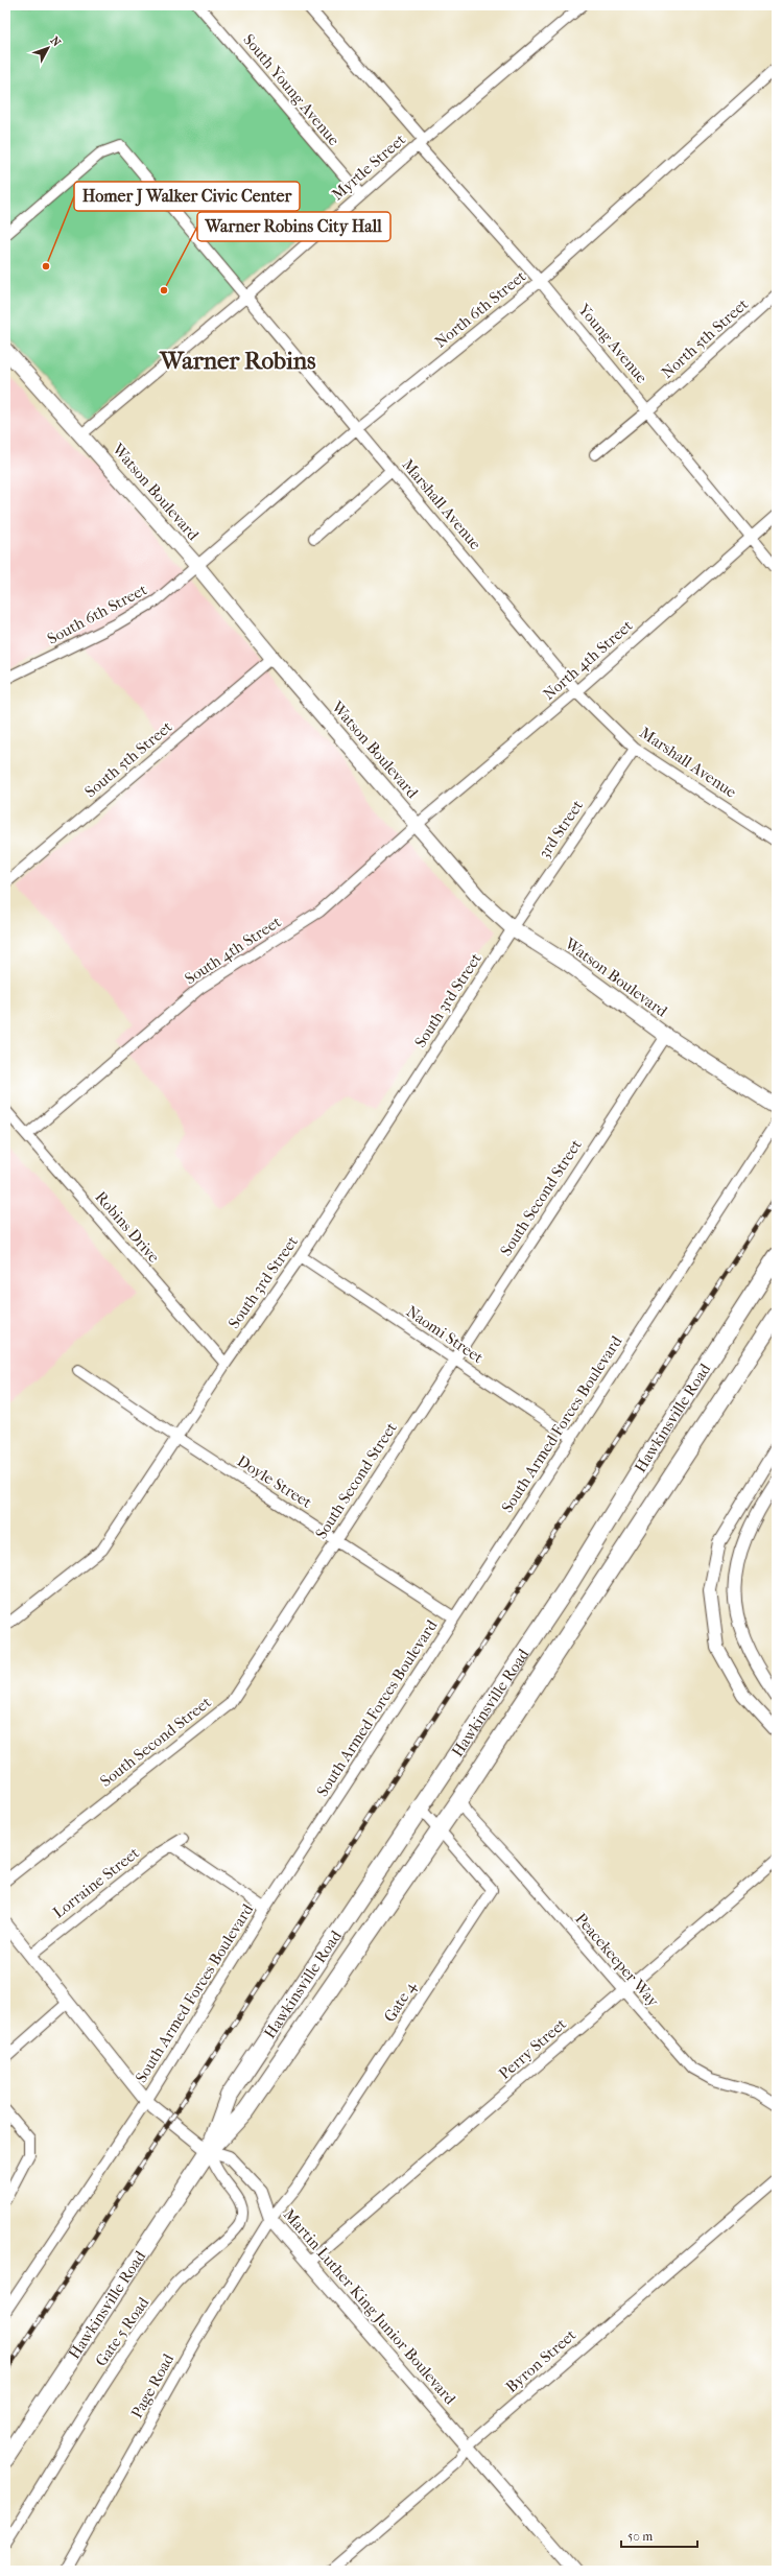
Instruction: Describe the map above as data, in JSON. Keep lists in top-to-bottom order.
{
  "streets": {
    "main road": ["Watson Boulevard", "Hawkinsville Road"],
    "street": [
      "South Young Avenue",
      "Myrtle Street",
      "North 6th Street",
      "North 5th Street",
      "Young Avenue",
      "Marshall Avenue",
      "South 6th Street",
      "North 4th Street",
      "South 5th Street",
      "3rd Street",
      "South 4th Street",
      "South 3rd Street",
      "South Second Street",
      "Robins Drive",
      "Naomi Street",
      "South Armed Forces Boulevard",
      "Doyle Street",
      "Lorraine Street",
      "Peacekeeper Way",
      "Gate 4",
      "Perry Street",
      "Martin Luther King Junior Boulevard",
      "Gate 5 Road",
      "Byron Street",
      "Page Road"
    ]
  },
  "crossings": [
    ["South Young Avenue", "Myrtle Street"],
    ["Myrtle Street", "Young Avenue"],
    ["Myrtle Street", "Watson Boulevard"],
    ["Myrtle Street", "Marshall Avenue"],
    ["North 6th Street", "Young Avenue"],
    ["North 6th Street", "Watson Boulevard"],
    ["North 6th Street", "Marshall Avenue"],
    ["North 6th Street", "South 6th Street"],
    ["North 5th Street", "Young Avenue"],
    ["Young Avenue", "North 4th Street"],
    ["Watson Boulevard", "South 6th Street"],
    ["Watson Boulevard", "North 4th Street"],
    ["Watson Boulevard", "South 5th Street"],
    ["Watson Boulevard", "3rd Street"],
    ["Watson Boulevard", "South 4th Street"],
    ["Watson Boulevard", "South 3rd Street"],
    ["Watson Boulevard", "South Second Street"],
    ["Marshall Avenue", "North 4th Street"],
    ["Marshall Avenue", "3rd Street"],
    ["North 4th Street", "South 4th Street"],
    ["3rd Street", "South 3rd Street"],
    ["South 4th Street", "Robins Drive"],
    ["South 3rd Street", "Robins Drive"],
    ["South 3rd Street", "Naomi Street"],
    ["South 3rd Street", "Doyle Street"],
    ["South Second Street", "Naomi Street"],
    ["South Second Street", "Doyle Street"],
    ["Naomi Street", "South Armed Forces Boulevard"],
    ["Hawkinsville Road", "Peacekeeper Way"],
    ["Hawkinsville Road", "Gate 4"],
    ["Hawkinsville Road", "Martin Luther King Junior Boulevard"],
    ["Hawkinsville Road", "Gate 5 Road"],
    ["South Armed Forces Boulevard", "Doyle Street"],
    ["South Armed Forces Boulevard", "Martin Luther King Junior Boulevard"],
    ["Lorraine Street", "Martin Luther King Junior Boulevard"],
    ["Peacekeeper Way", "Perry Street"],
    ["Gate 4", "Martin Luther King Junior Boulevard"],
    ["Gate 4", "Page Road"],
    ["Perry Street", "Martin Luther King Junior Boulevard"],
    ["Martin Luther King Junior Boulevard", "Gate 5 Road"],
    ["Martin Luther King Junior Boulevard", "Byron Street"],
    ["Martin Luther King Junior Boulevard", "Page Road"]
  ],
  "districts": ["Warner Robins"],
  "places": ["Homer J Walker Civic Center", "Warner Robins City Hall"],
  "scale_bar": "50 m",
  "north": "top right"
}
